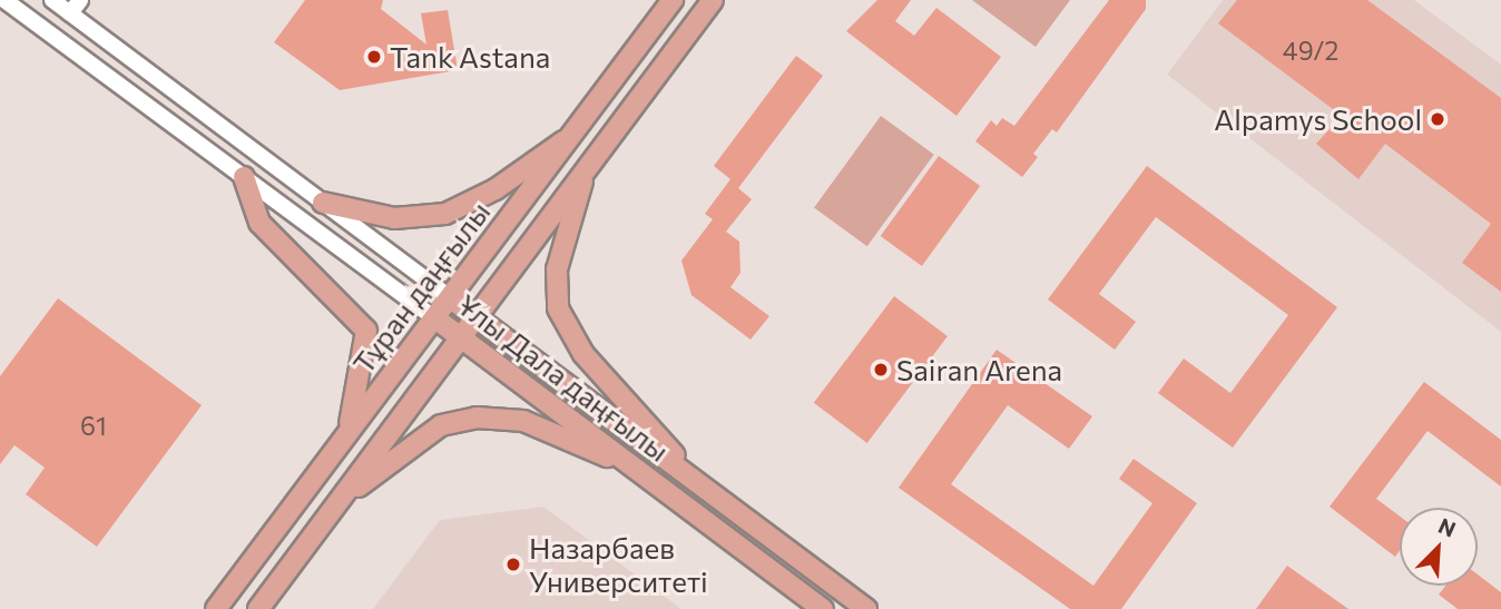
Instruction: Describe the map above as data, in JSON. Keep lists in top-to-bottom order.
{
  "streets": {
    "main road": ["Тұран даңғылы", "Ұлы Дала даңғылы"]
  },
  "crossings": [
    ["Тұран даңғылы", "Ұлы Дала даңғылы"]
  ],
  "places": [
    "Tank Astana",
    "Alpamys School",
    "Sairan Arena",
    "Назарбаев Университеті"
  ],
  "house_numbers": ["49/2", "61"],
  "north": "top right"
}
